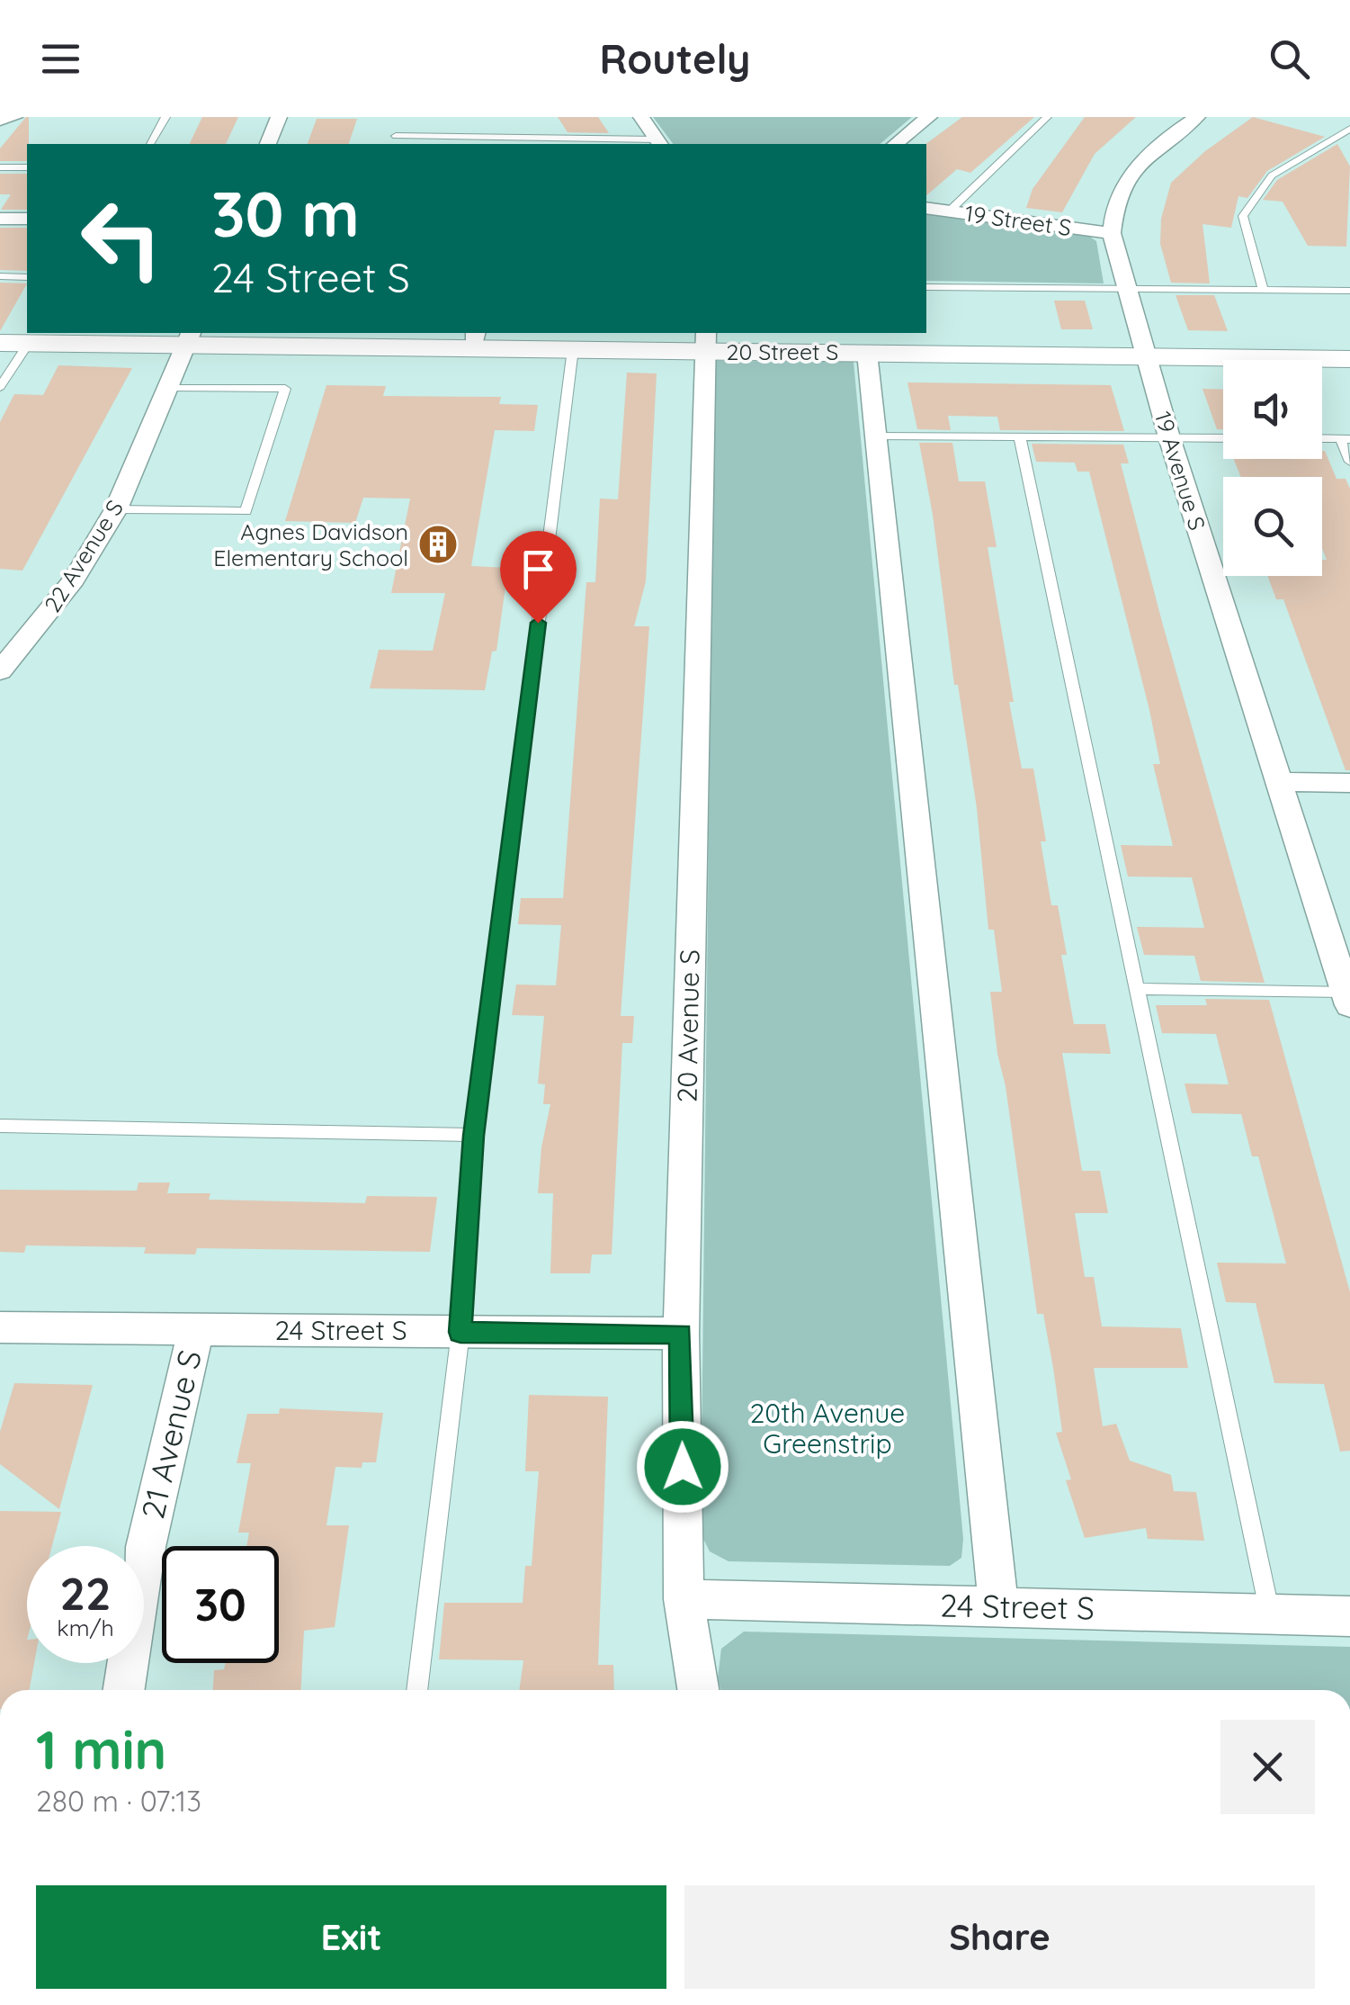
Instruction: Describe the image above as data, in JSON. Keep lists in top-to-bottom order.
{
  "streets": {
    "street": [
      "19 Street S",
      "20 Street S",
      "19 Avenue S",
      "22 Avenue S",
      "20 Avenue S",
      "24 Street S",
      "21 Avenue S"
    ]
  },
  "crossings": [
    ["19 Street S", "19 Avenue S"],
    ["20 Street S", "19 Avenue S"],
    ["20 Street S", "22 Avenue S"],
    ["20 Street S", "20 Avenue S"],
    ["20 Avenue S", "24 Street S"],
    ["24 Street S", "21 Avenue S"]
  ],
  "parks": ["20th Avenue Greenstrip"],
  "places": {
    "building": ["Agnes Davidson Elementary School"]
  },
  "page": {
    "header": "Routely",
    "turn": ["30 m", "24 Street S"],
    "speed": "22 km/h",
    "limit": "30",
    "heading": ["1 min", "280 m · 07:13"],
    "buttons": ["Exit", "Share"]
  }
}
